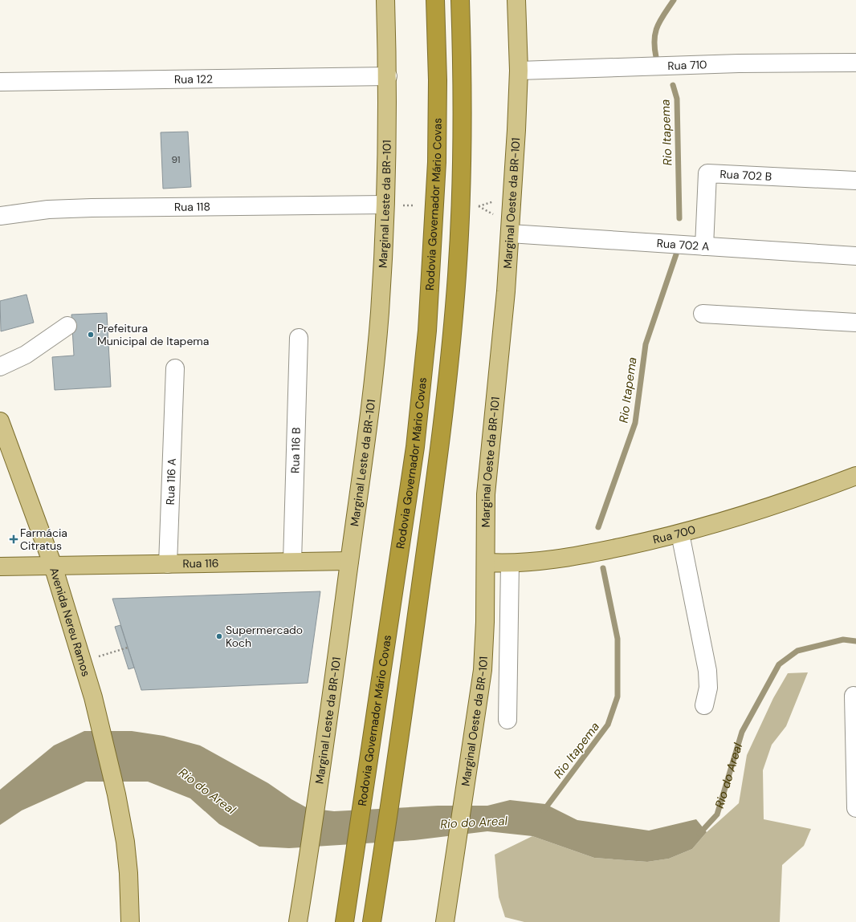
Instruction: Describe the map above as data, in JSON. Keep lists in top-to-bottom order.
{
  "streets": {
    "highway": ["Rodovia Governador Mário Covas"],
    "main road": [
      "Marginal Oeste da BR-101",
      "Marginal Leste da BR-101",
      "Rua 700",
      "Rua 116",
      "Avenida Nereu Ramos"
    ],
    "street": [
      "Rua 710",
      "Rua 122",
      "Rua 702 B",
      "Rua 118",
      "Rua 702 A",
      "Rua 116 B",
      "Rua 116 A"
    ]
  },
  "crossings": [
    ["Rua 710", "Marginal Oeste da BR-101"],
    ["Rua 122", "Marginal Leste da BR-101"],
    ["Rua 702 B", "Rua 702 A"],
    ["Marginal Oeste da BR-101", "Rua 702 A"],
    ["Marginal Oeste da BR-101", "Rua 700"],
    ["Marginal Leste da BR-101", "Rua 118"],
    ["Marginal Leste da BR-101", "Rua 116"],
    ["Rua 116 B", "Rua 116"],
    ["Rua 116 A", "Rua 116"],
    ["Rua 116", "Avenida Nereu Ramos"]
  ],
  "water": ["Rio Itapema", "Rio do Areal"],
  "places": {
    "other": ["Prefeitura Municipal de Itapema", "Supermercado Koch"],
    "health": ["Farmácia Citratus"]
  },
  "house_numbers": ["91"]
}
